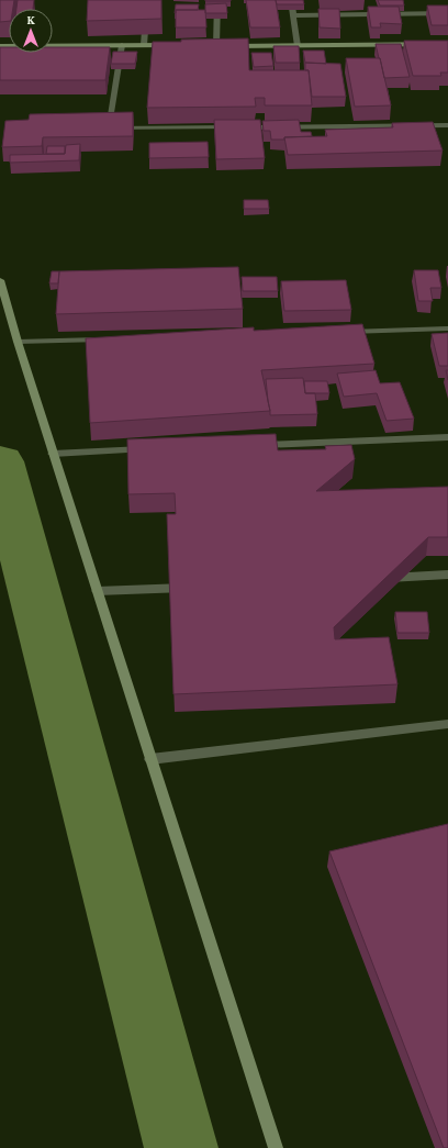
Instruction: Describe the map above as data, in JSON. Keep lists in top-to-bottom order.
{
  "north": "top"
}
